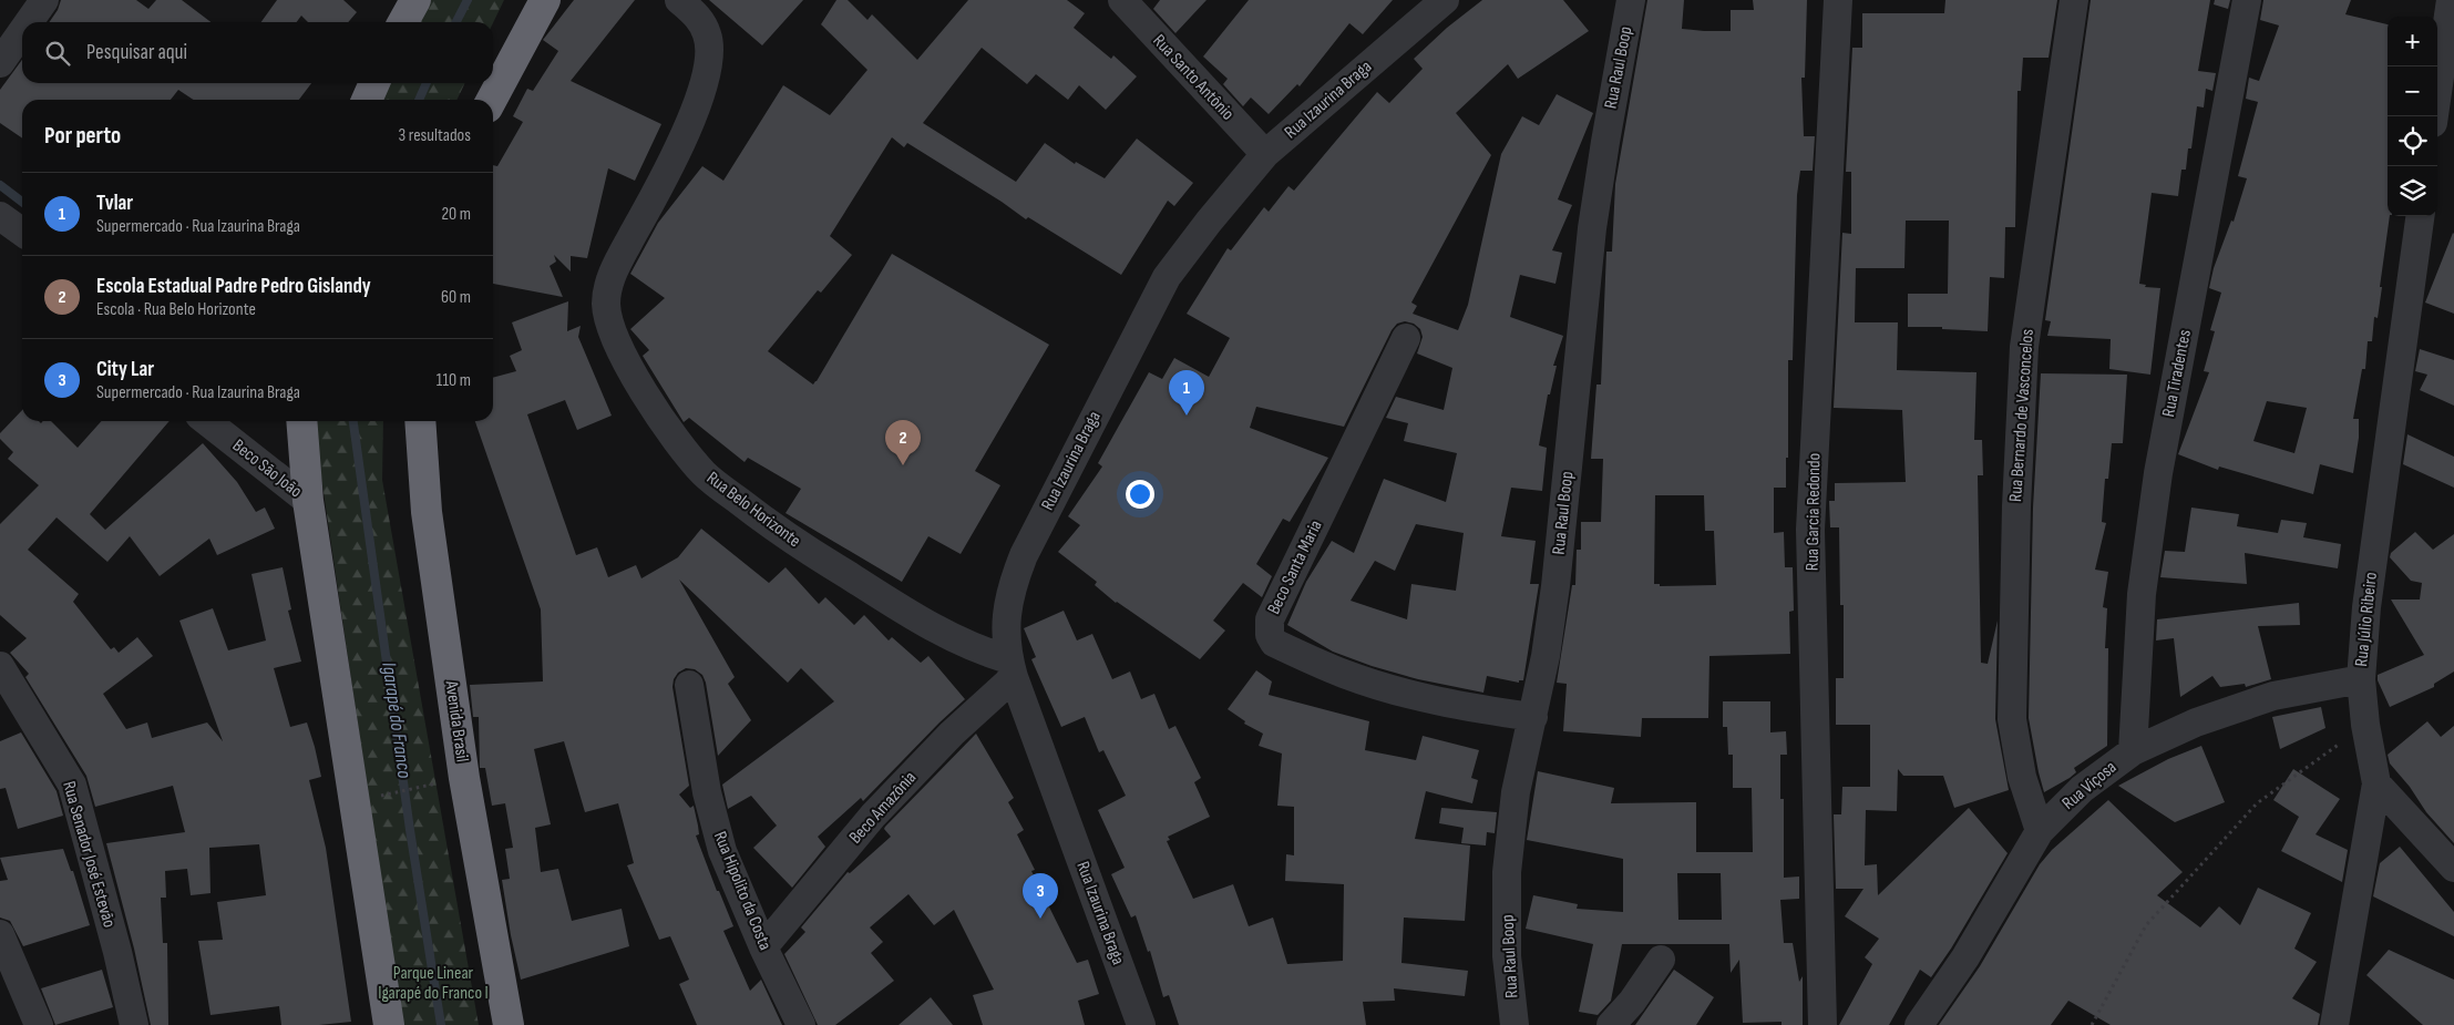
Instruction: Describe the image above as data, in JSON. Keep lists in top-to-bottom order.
{
  "streets": {
    "highway": ["Avenida Brasil"],
    "street": [
      "Rua Raul Boop",
      "Rua Santo Antônio",
      "Rua Izaurina Braga",
      "Rua Tiradentes",
      "Rua Bernardo de Vasconcelos",
      "Beco São João",
      "Rua Belo Horizonte",
      "Rua Garcia Redondo",
      "Beco Santa Maria",
      "Rua Júlio Ribeiro",
      "Rua Viçosa",
      "Beco Amazônia",
      "Rua Senador José Estevão",
      "Rua Hipolito da Costa"
    ]
  },
  "crossings": [
    ["Rua Raul Boop", "Beco Santa Maria"],
    ["Rua Santo Antônio", "Rua Izaurina Braga"],
    ["Rua Izaurina Braga", "Rua Belo Horizonte"],
    ["Rua Izaurina Braga", "Beco Amazônia"],
    ["Rua Tiradentes", "Rua Viçosa"],
    ["Rua Bernardo de Vasconcelos", "Rua Viçosa"],
    ["Rua Belo Horizonte", "Beco Amazônia"],
    ["Rua Júlio Ribeiro", "Rua Viçosa"],
    ["Beco Amazônia", "Rua Hipolito da Costa"]
  ],
  "water": ["Igarapé do Franco"],
  "parks": ["Parque Linear Igarapé do Franco I"],
  "page": {
    "map_buttons": ["+", "−"],
    "search": "Pesquisar aqui",
    "heading": ["Por perto", "3 resultados"],
    "list": [
      {
        "mark": "1",
        "name": "Tvlar",
        "note": "Supermercado · Rua Izaurina Braga",
        "value": "20 m"
      },
      {
        "mark": "2",
        "name": "Escola Estadual Padre Pedro Gislandy",
        "note": "Escola · Rua Belo Horizonte",
        "value": "60 m"
      },
      {
        "mark": "3",
        "name": "City Lar",
        "note": "Supermercado · Rua Izaurina Braga",
        "value": "110 m"
      }
    ],
    "pins": ["1", "2", "3"]
  }
}
